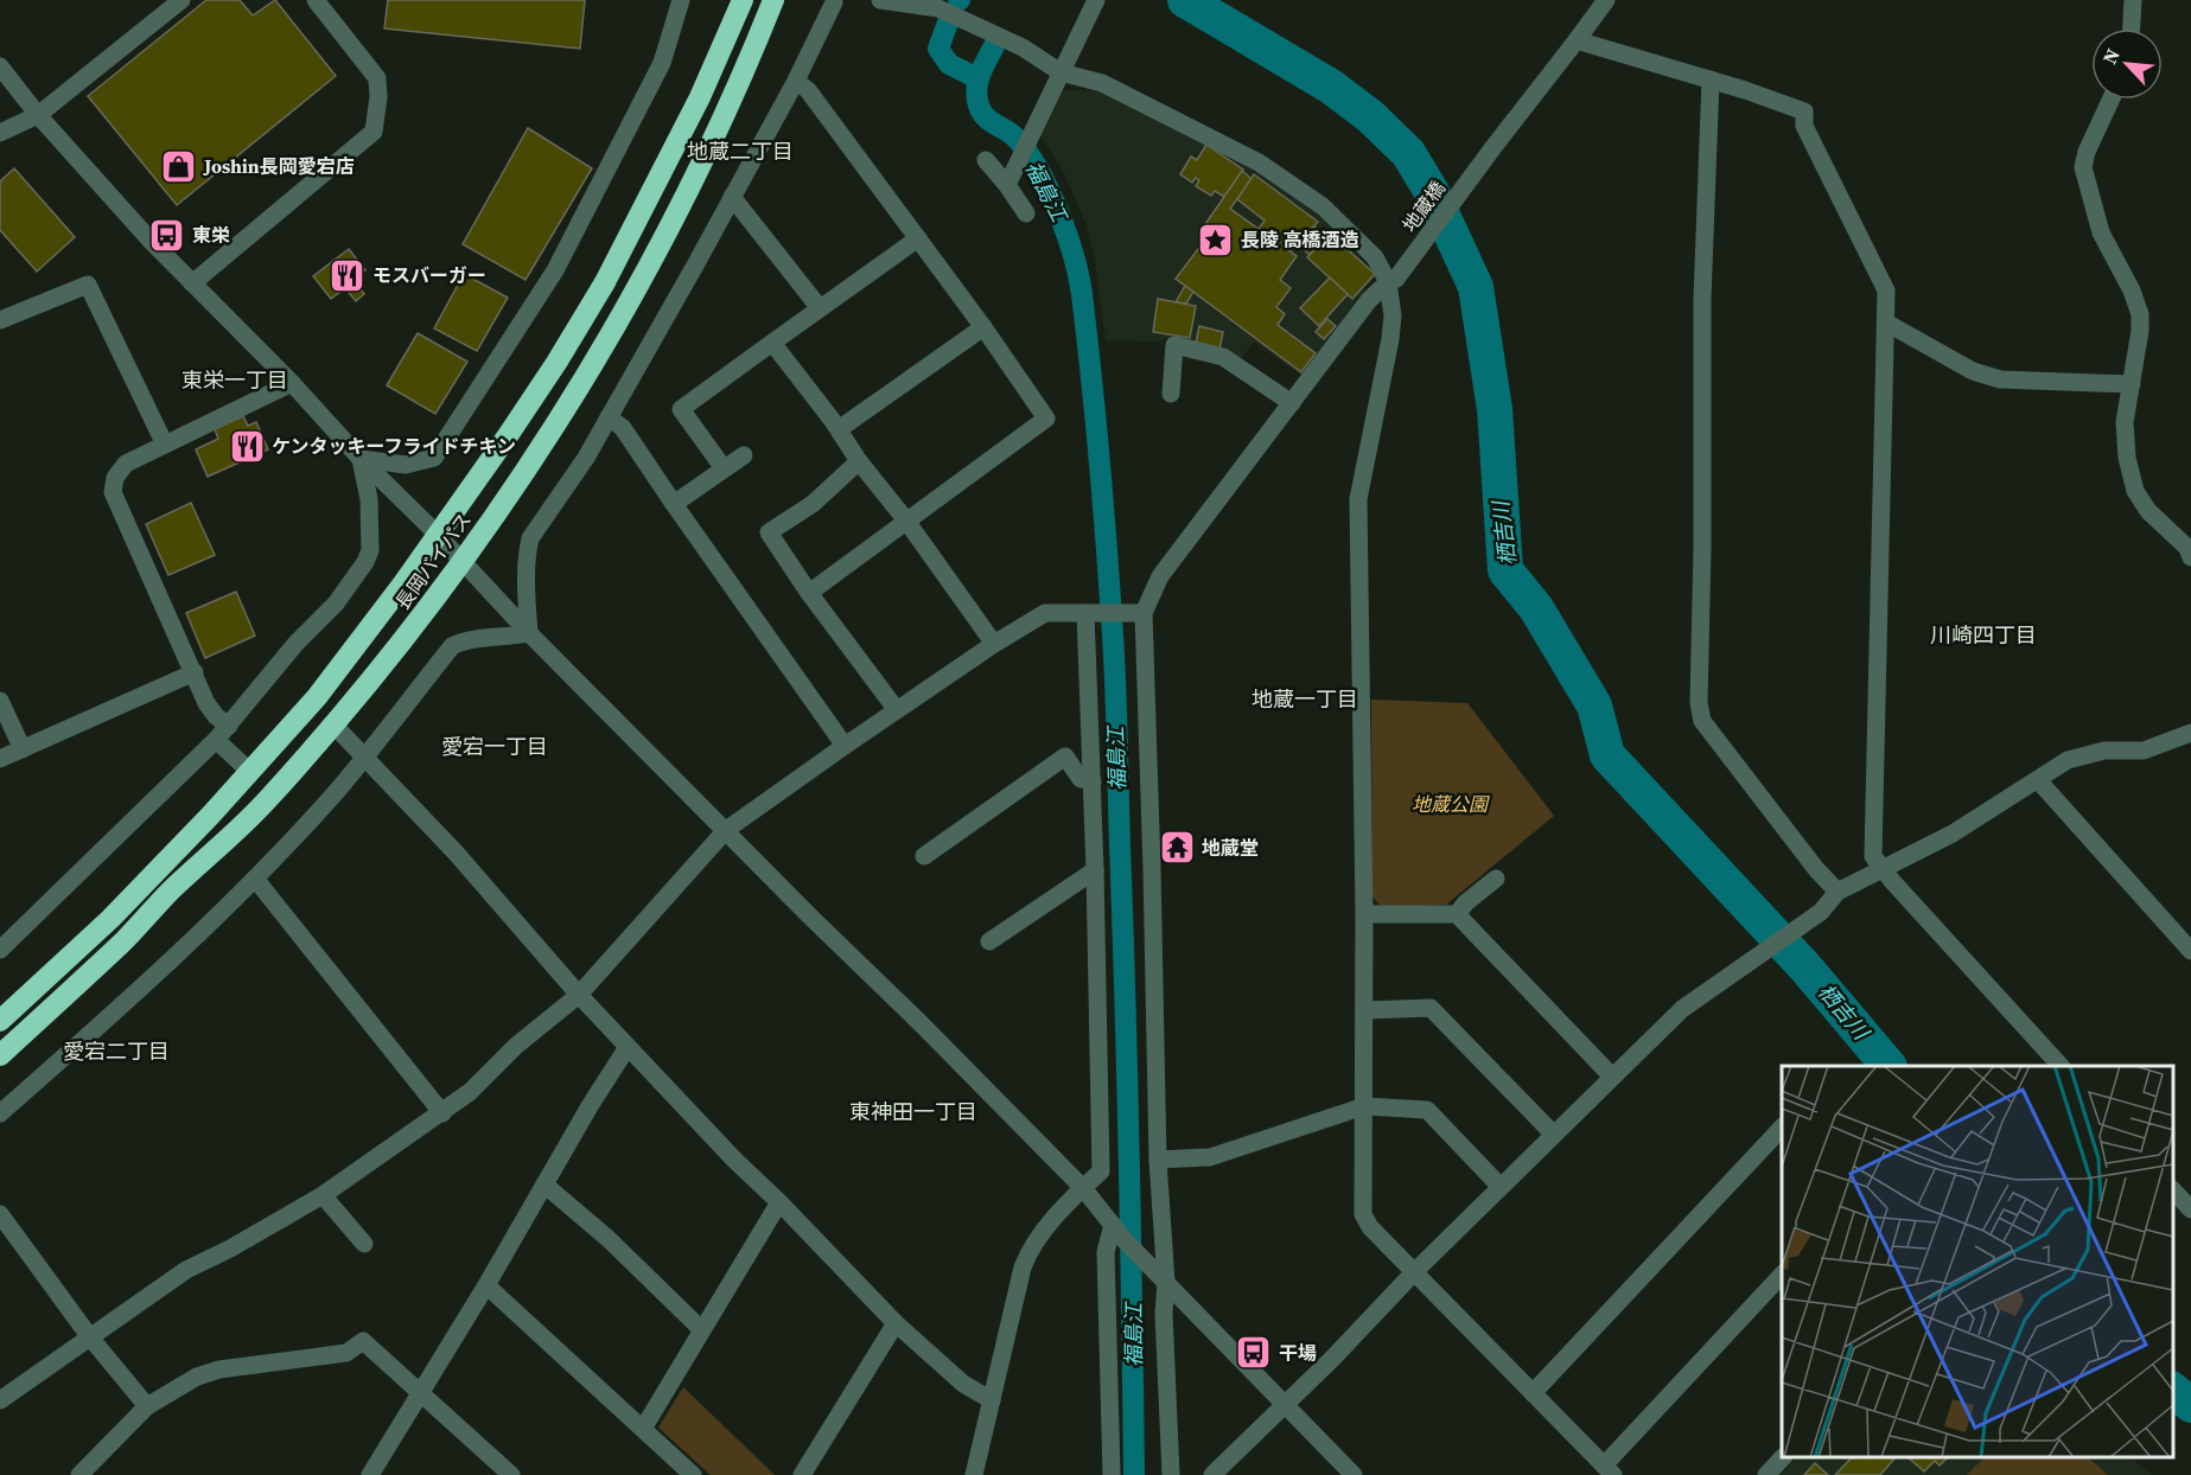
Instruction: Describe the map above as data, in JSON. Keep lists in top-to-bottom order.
{
  "streets": {
    "highway": ["長岡バイパス"],
    "street": ["地蔵橋"]
  },
  "districts": [
    "地蔵二丁目",
    "東栄一丁目",
    "川崎四丁目",
    "地蔵一丁目",
    "愛宕一丁目",
    "愛宕二丁目",
    "東神田一丁目"
  ],
  "water": ["福島江", "栖吉川"],
  "parks": ["地蔵公園"],
  "places": {
    "shop": ["Joshin長岡愛宕店"],
    "bus stop": ["東栄", "干場"],
    "place": ["長陵 高橋酒造"],
    "restaurant": ["モスバーガー", "ケンタッキーフライドチキン"],
    "temple": ["地蔵堂"]
  },
  "north": "top left"
}
